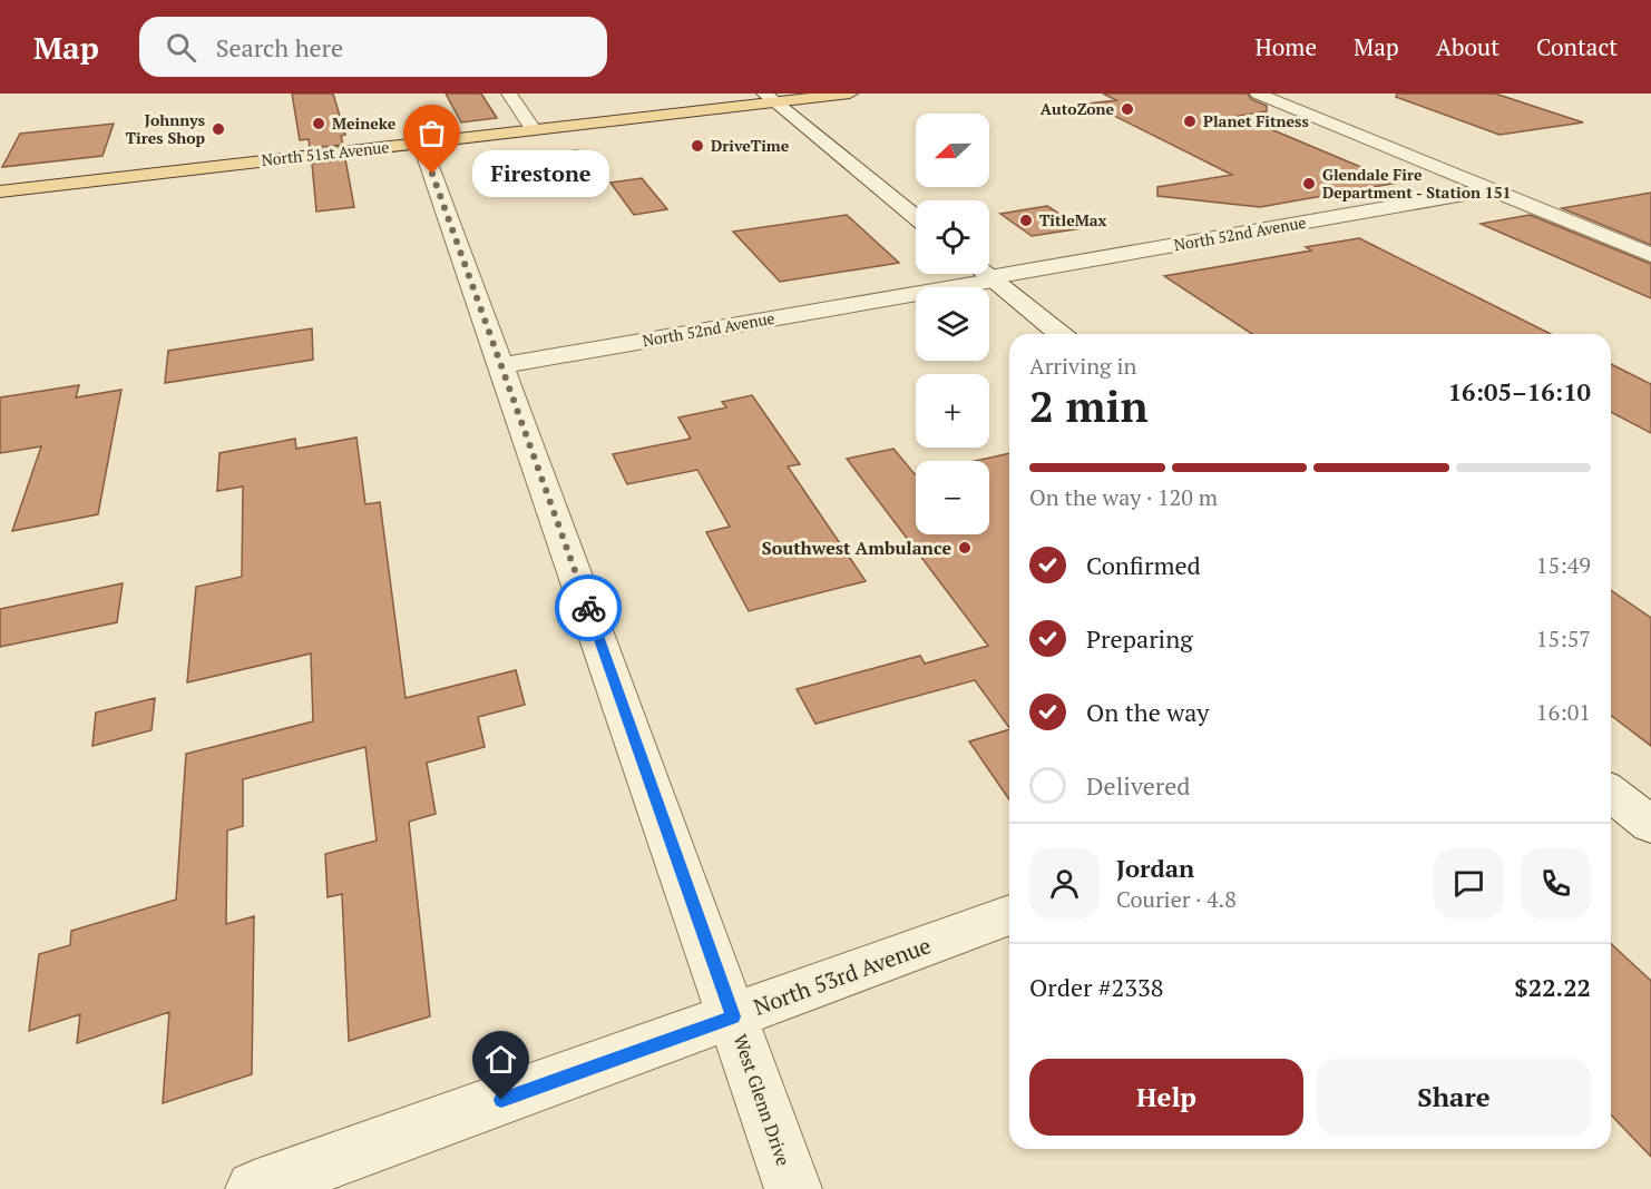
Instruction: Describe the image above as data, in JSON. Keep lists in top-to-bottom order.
{
  "streets": {
    "main road": ["North 51st Avenue"],
    "street": ["North 52nd Avenue", "North 53rd Avenue", "West Glenn Drive"]
  },
  "crossings": [
    ["North 51st Avenue", "West Glenn Drive"],
    ["North 52nd Avenue", "West Glenn Drive"],
    ["North 53rd Avenue", "West Glenn Drive"]
  ],
  "places": [
    "AutoZone",
    "Planet Fitness",
    "Meineke",
    "Johnnys Tires Shop",
    "DriveTime",
    "Firestone",
    "Glendale Fire Department - Station 151",
    "TitleMax",
    "Southwest Ambulance"
  ],
  "north": "left",
  "page": {
    "header": "Map",
    "search": "Search here",
    "nav": [
      "Home",
      "Map",
      "About",
      "Contact"
    ],
    "map_buttons": ["+", "−"],
    "bubble": "Firestone",
    "heading": ["2 min", "Arriving in", "16:05–16:10"],
    "panel": [
      "Jordan",
      "Courier · 4.8",
      "Order #2338",
      "$22.22"
    ],
    "bar": "On the way · 120 m",
    "list": [
      ["Confirmed", "15:49"],
      ["Preparing", "15:57"],
      ["On the way", "16:01"],
      "Delivered"
    ],
    "buttons": ["Help", "Share"]
  }
}
